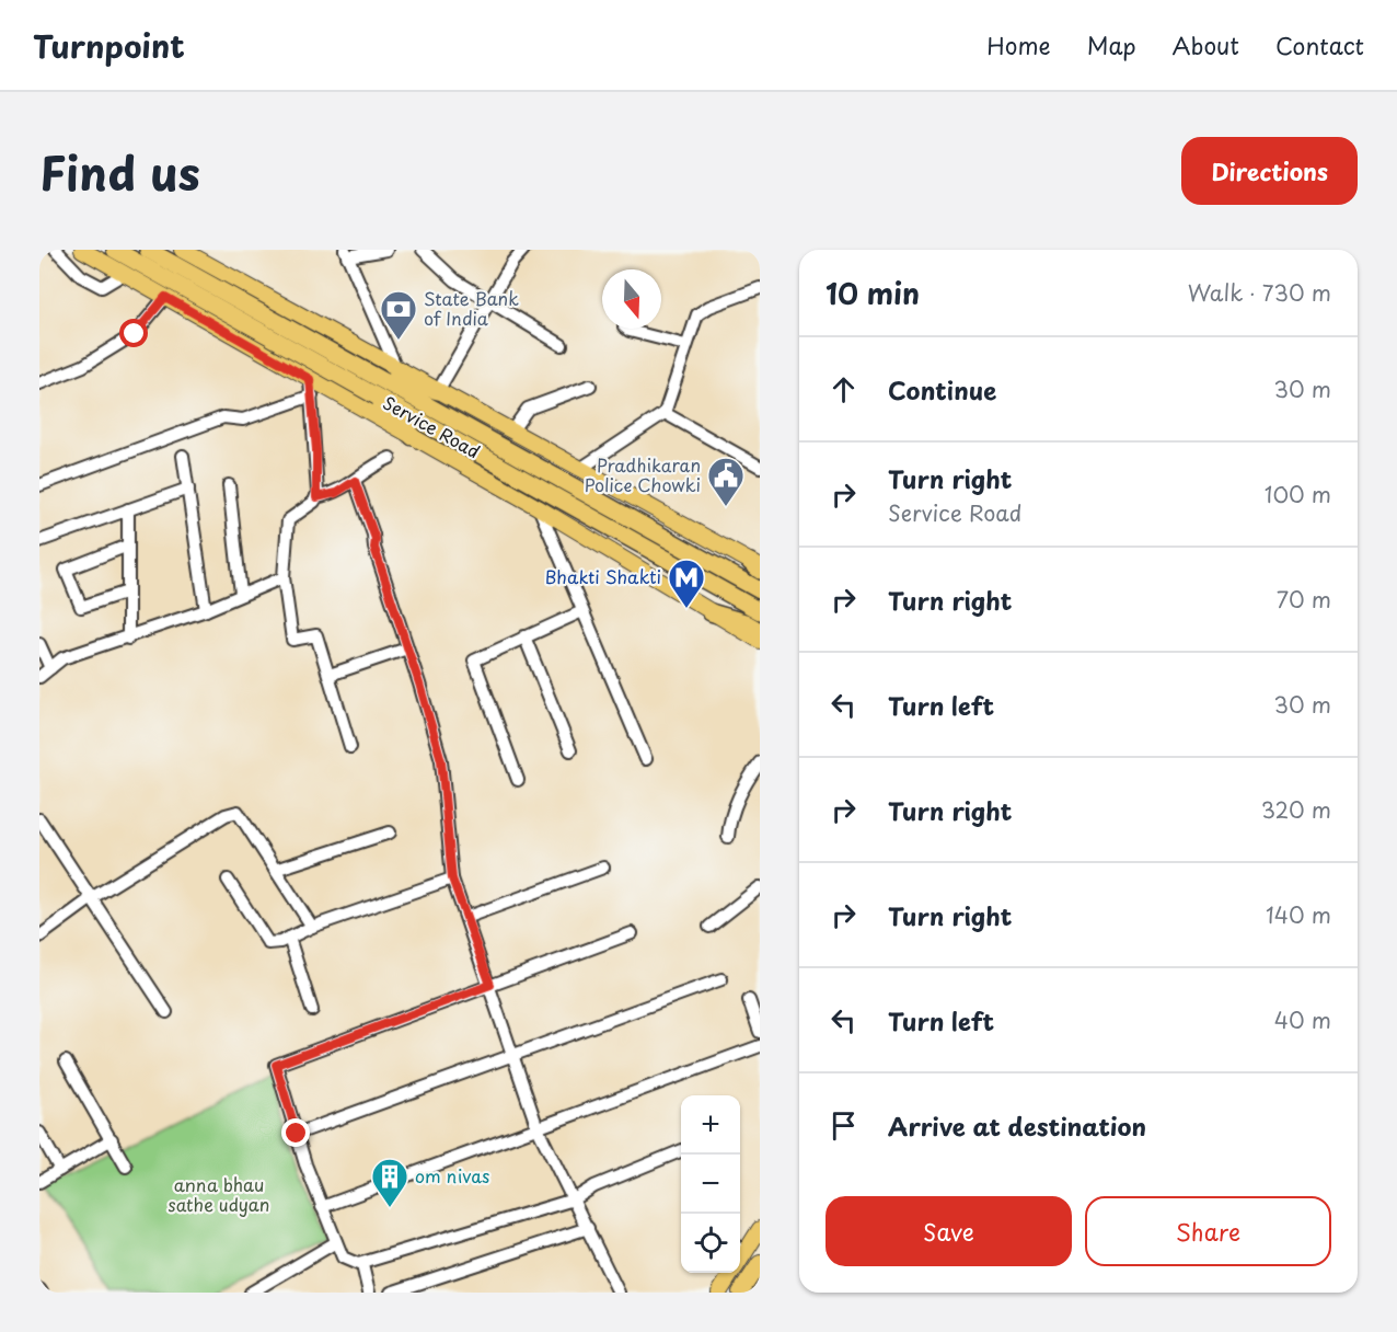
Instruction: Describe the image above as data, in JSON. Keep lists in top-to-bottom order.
{
  "streets": {
    "main road": ["Service Road"]
  },
  "parks": ["anna bhau sathe udyan"],
  "places": {
    "bank": ["State Bank of India"],
    "public building": ["Pradhikaran Police Chowki"],
    "metro station": ["Bhakti Shakti"],
    "building": ["om nivas"]
  },
  "north": "bottom",
  "page": {
    "header": "Turnpoint",
    "nav": [
      "Home",
      "Map",
      "About",
      "Contact"
    ],
    "title": "Find us",
    "buttons": [
      "Directions",
      ["Save", "Share"]
    ],
    "heading": ["10 min", "Walk · 730 m"],
    "list": [
      ["Continue", "30 m"],
      ["Turn right", "Service Road", "100 m"],
      ["Turn right", "70 m"],
      ["Turn left", "30 m"],
      ["Turn right", "320 m"],
      ["Turn right", "140 m"],
      ["Turn left", "40 m"],
      "Arrive at destination"
    ],
    "map_buttons": ["+", "−"]
  }
}
